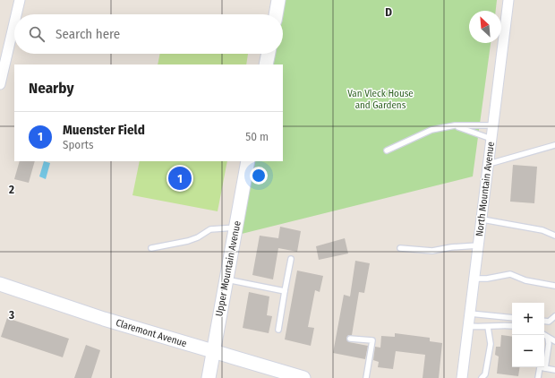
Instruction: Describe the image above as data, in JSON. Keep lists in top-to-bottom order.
{
  "streets": {
    "street": ["North Mountain Avenue", "Upper Mountain Avenue", "Claremont Avenue"]
  },
  "crossings": [
    ["Upper Mountain Avenue", "Claremont Avenue"]
  ],
  "parks": ["Van Vleck House and Gardens"],
  "north": "top left",
  "page": {
    "search": "Search here",
    "heading": "Nearby",
    "list": [
      {
        "mark": "1",
        "name": "Muenster Field",
        "note": "Sports",
        "value": "50 m"
      }
    ],
    "pins": "1",
    "map_buttons": ["+", "−"]
  },
  "grid": {
    "columns": ["D"],
    "rows": ["2", "3"]
  }
}
